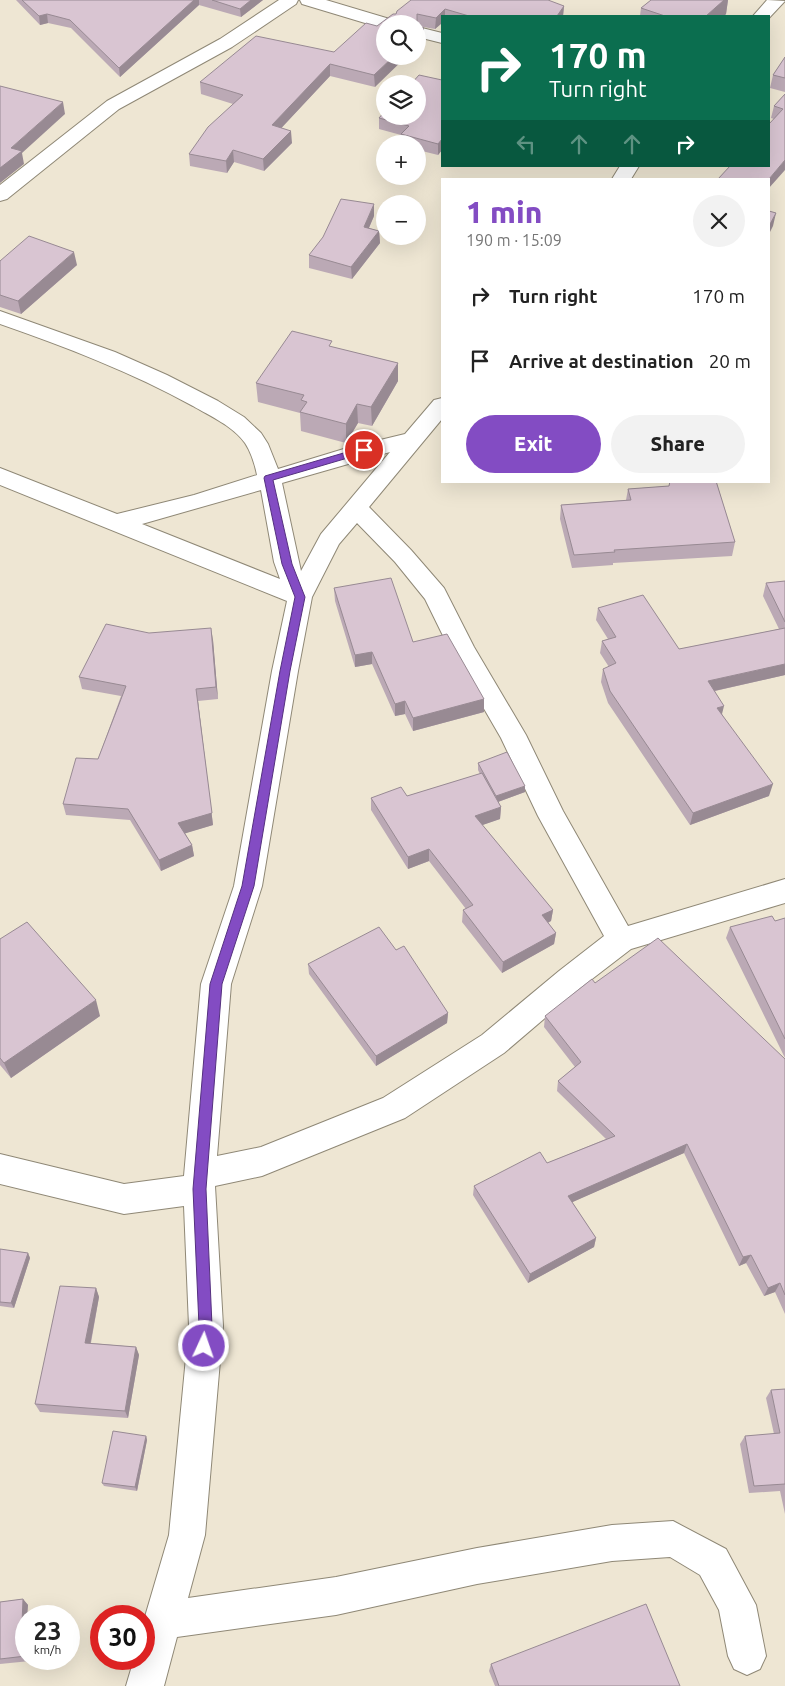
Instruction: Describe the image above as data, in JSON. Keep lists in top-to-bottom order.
{
  "page": {
    "map_buttons": ["+", "−"],
    "turn": ["170 m", "Turn right"],
    "heading": ["1 min", "190 m · 15:09"],
    "list": [
      {
        "name": "Turn right",
        "value": "170 m"
      },
      {
        "name": "Arrive at destination",
        "value": "20 m"
      }
    ],
    "buttons": ["Exit", "Share"],
    "speed": "23 km/h",
    "limit": "30"
  }
}
